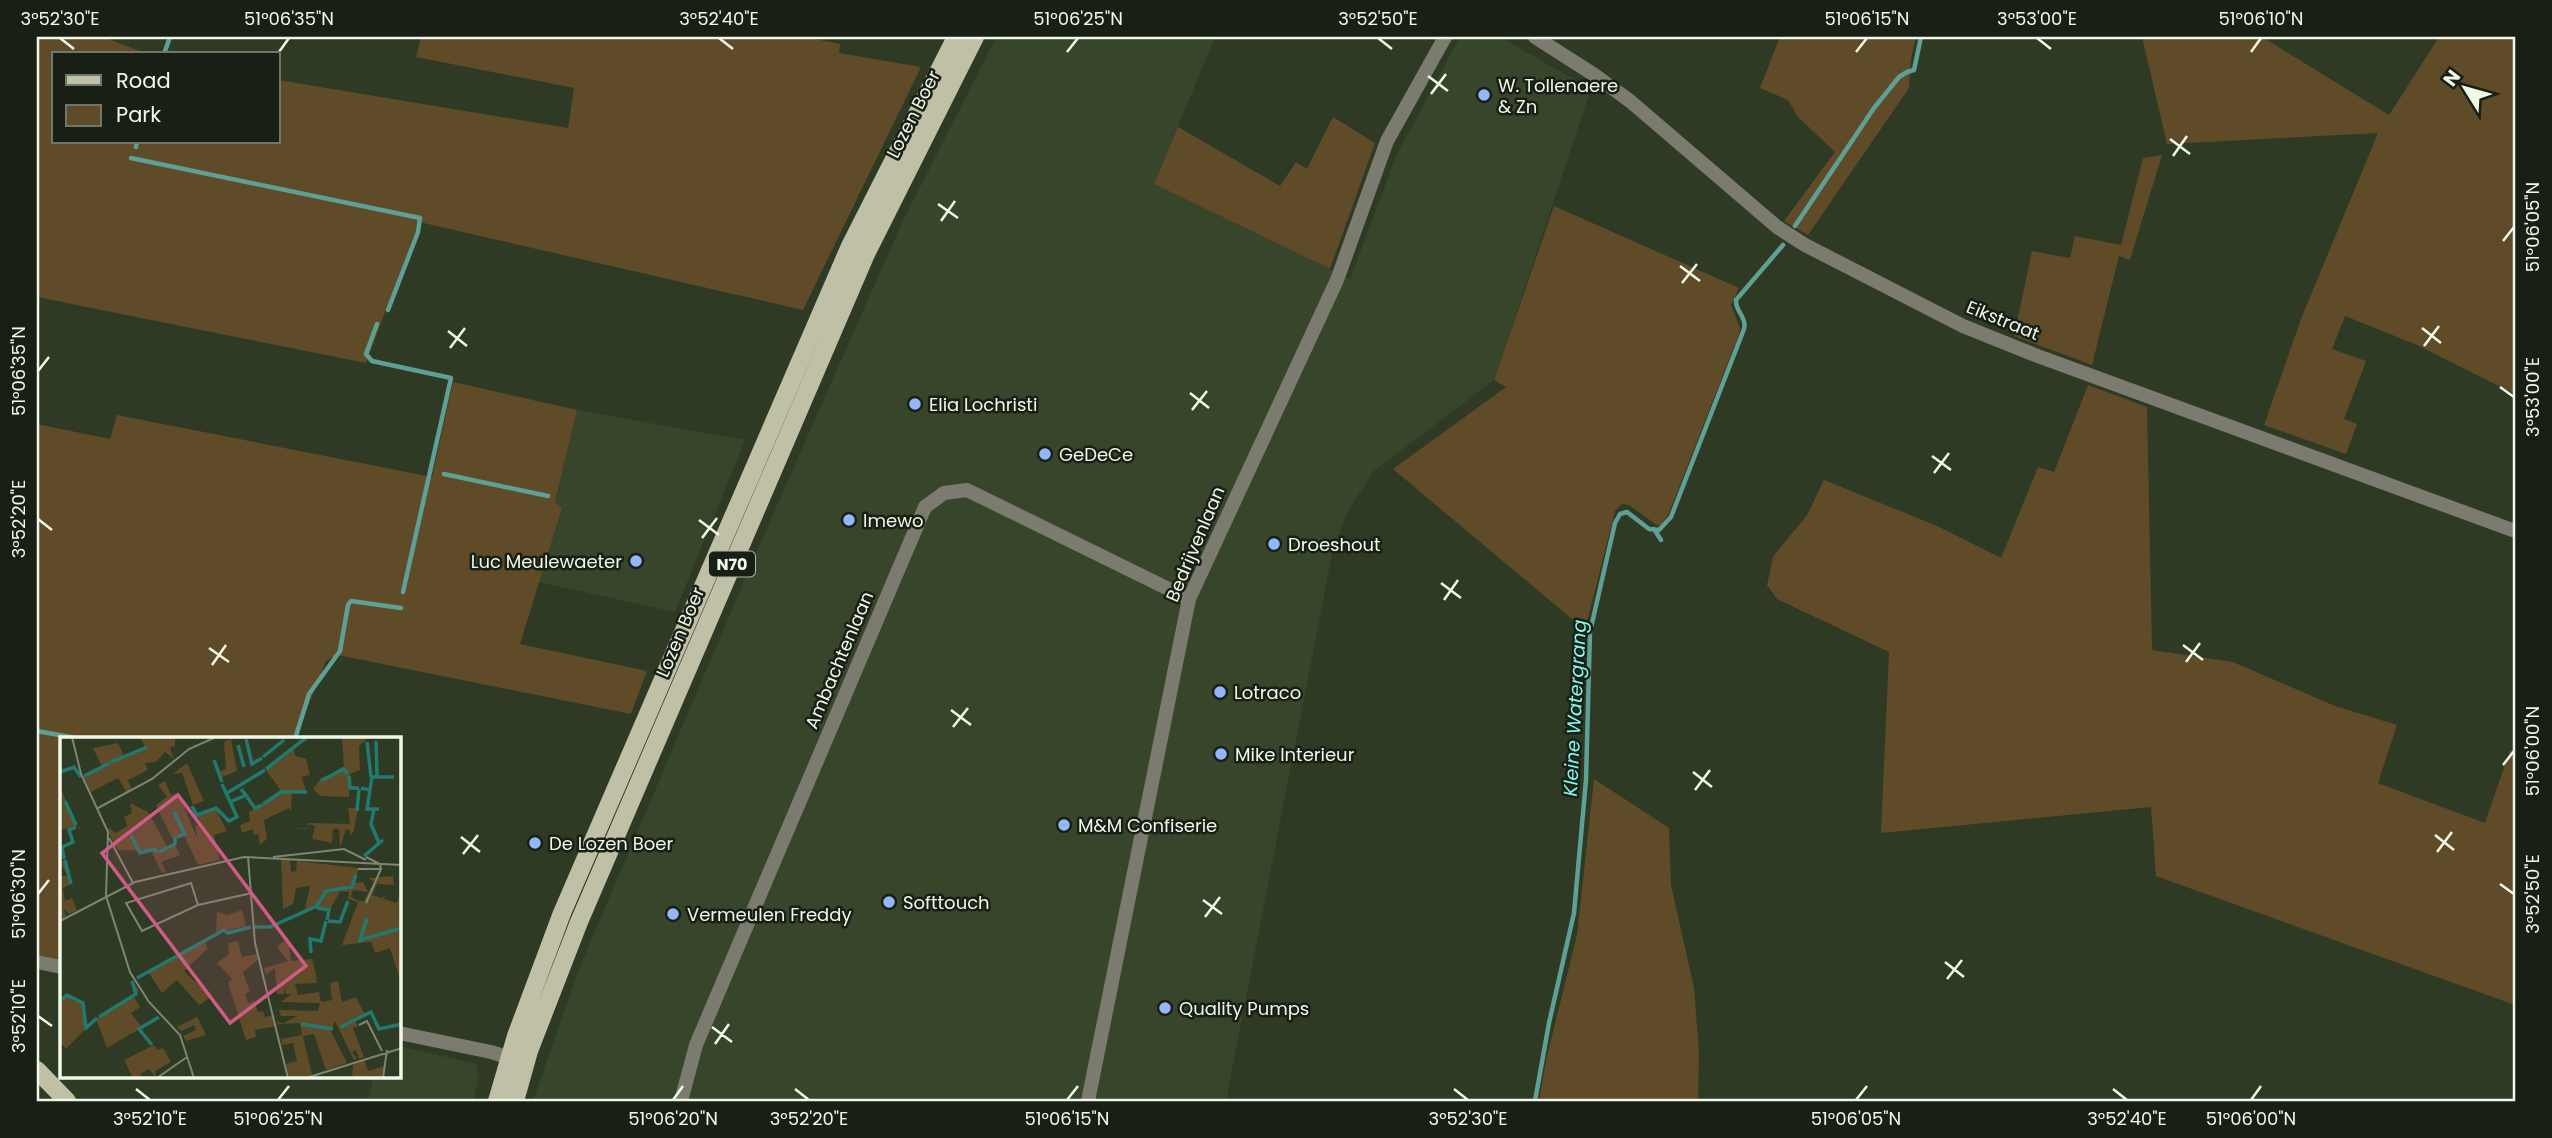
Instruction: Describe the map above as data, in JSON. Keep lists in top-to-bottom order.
{
  "streets": {
    "main road": ["Lozen Boer", "N70"],
    "street": ["Eikstraat", "Bedrijvenlaan", "Ambachtenlaan"]
  },
  "crossings": [
    ["Lozen Boer", "N70"],
    ["Bedrijvenlaan", "Ambachtenlaan"]
  ],
  "water": ["Kleine Watergrang"],
  "places": [
    "W. Tollenaere & Zn",
    "Elia Lochristi",
    "GeDeCe",
    "Imewo",
    "Droeshout",
    "Luc Meulewaeter",
    "Lotraco",
    "Mike Interieur",
    "M&M Confiserie",
    "De Lozen Boer",
    "Softtouch",
    "Vermeulen Freddy",
    "Quality Pumps"
  ],
  "legend": ["Road", "Park"],
  "north": "top left",
  "coordinates": [
    "3°52'30\"E",
    "51°06'35\"N",
    "3°52'40\"E",
    "51°06'25\"N",
    "3°52'50\"E",
    "51°06'15\"N",
    "3°53'00\"E",
    "51°06'10\"N",
    "51°06'05\"N",
    "3°52'20\"E",
    "51°06'00\"N",
    "51°06'30\"N",
    "3°52'10\"E",
    "51°06'20\"N"
  ]
}
